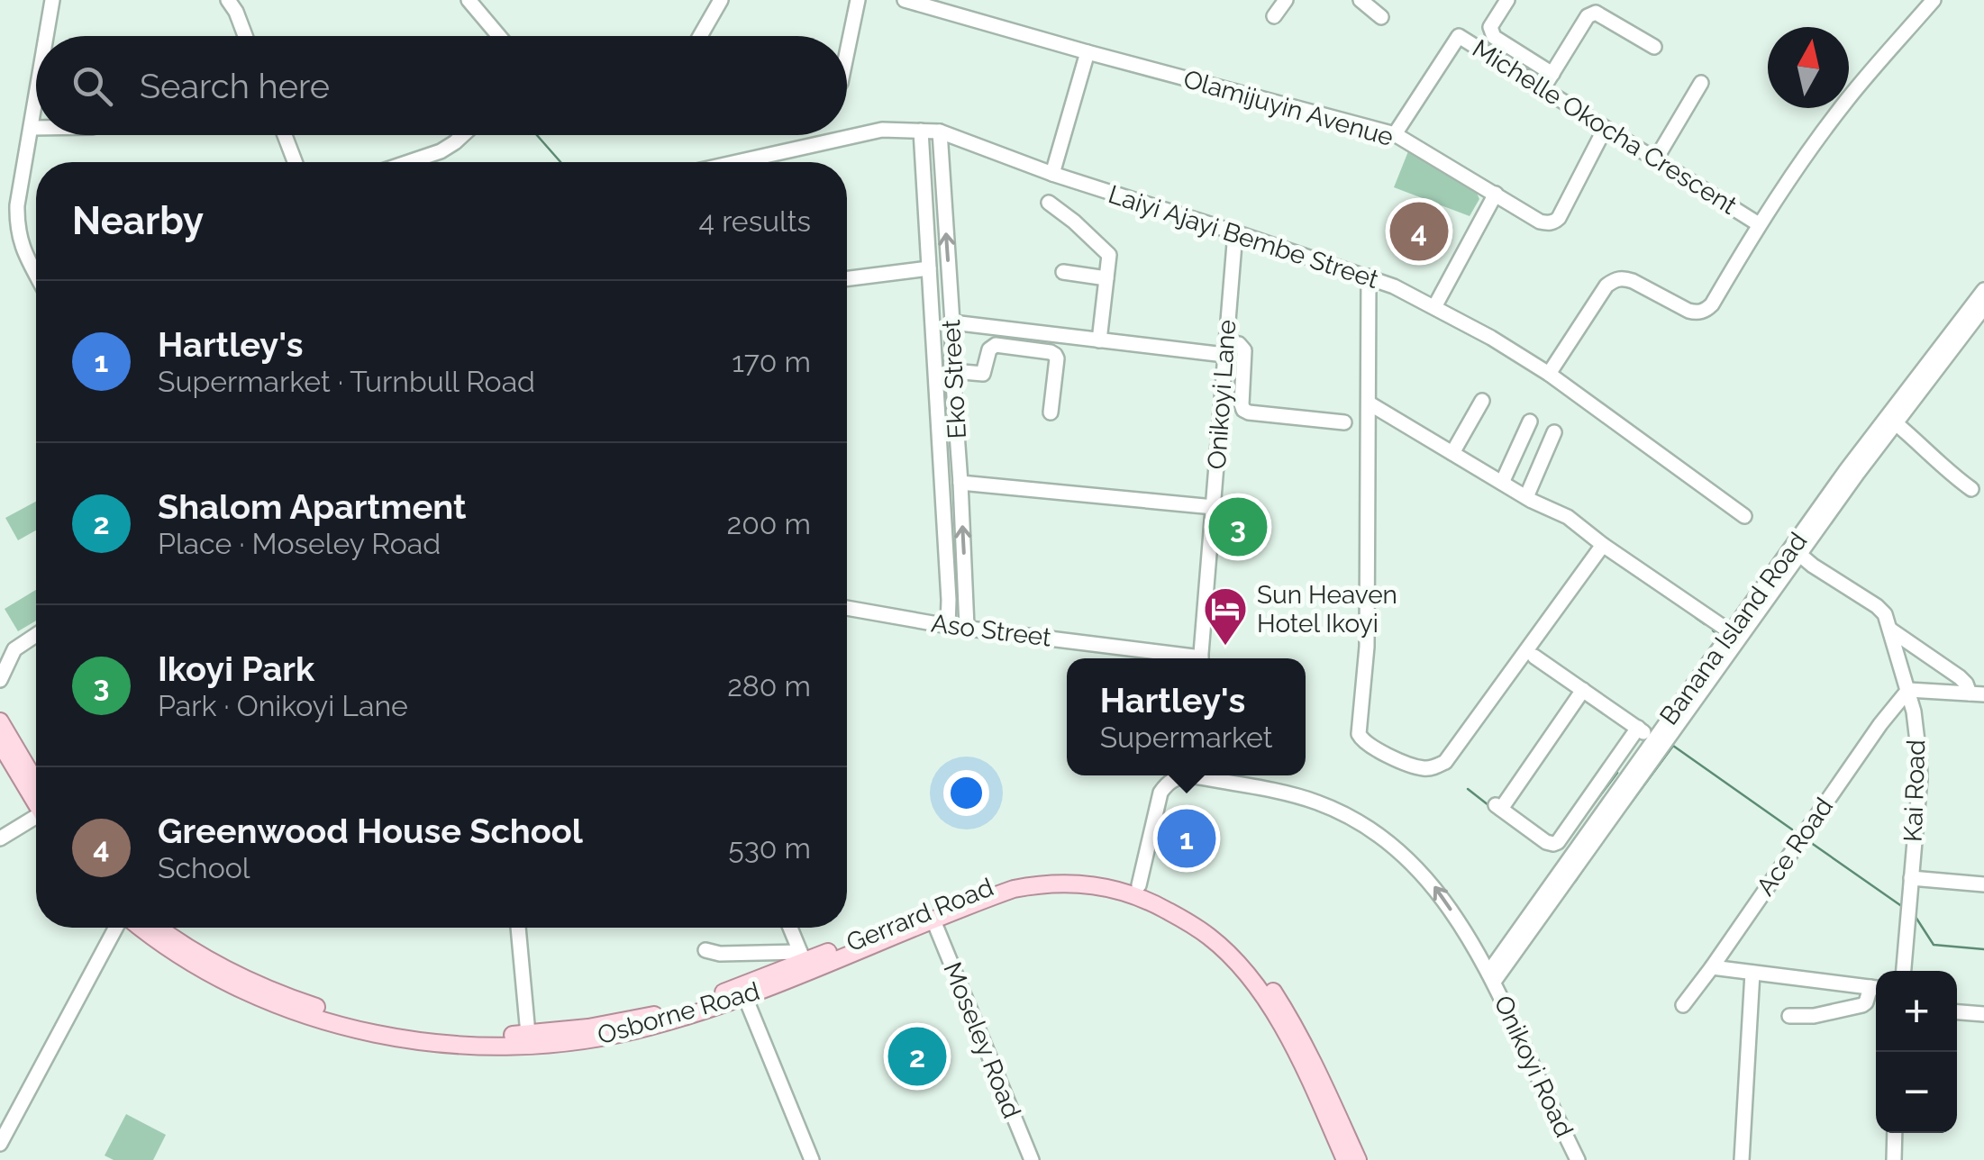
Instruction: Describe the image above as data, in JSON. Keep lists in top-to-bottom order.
{
  "streets": {
    "main road": ["Gerrard Road", "Osborne Road"],
    "street": [
      "Olamijuyin Avenue",
      "Michelle Okocha Crescent",
      "Laiyi Ajayi Bembe Street",
      "Eko Street",
      "Onikoyi Lane",
      "Banana Island Road",
      "Aso Street",
      "Kai Road",
      "Ace Road",
      "Moseley Road",
      "Onikoyi Road"
    ]
  },
  "crossings": [
    ["Olamijuyin Avenue", "Michelle Okocha Crescent"],
    ["Laiyi Ajayi Bembe Street", "Eko Street"],
    ["Laiyi Ajayi Bembe Street", "Onikoyi Lane"],
    ["Eko Street", "Aso Street"],
    ["Banana Island Road", "Kai Road"],
    ["Banana Island Road", "Onikoyi Road"],
    ["Kai Road", "Ace Road"],
    ["Gerrard Road", "Osborne Road"],
    ["Osborne Road", "Moseley Road"]
  ],
  "one_way": ["Onikoyi Road"],
  "places": {
    "hotel": ["Sun Heaven Hotel Ikoyi"]
  },
  "north": "top",
  "page": {
    "search": "Search here",
    "heading": ["Nearby", "4 results"],
    "pins": [
      "4",
      "3",
      "1",
      "2"
    ],
    "list": [
      {
        "mark": "1",
        "name": "Hartley's",
        "note": "Supermarket · Turnbull Road",
        "value": "170 m"
      },
      {
        "mark": "2",
        "name": "Shalom Apartment",
        "note": "Place · Moseley Road",
        "value": "200 m"
      },
      {
        "mark": "3",
        "name": "Ikoyi Park",
        "note": "Park · Onikoyi Lane",
        "value": "280 m"
      },
      {
        "mark": "4",
        "name": "Greenwood House School",
        "note": "School",
        "value": "530 m"
      }
    ],
    "popup": ["Hartley's", "Supermarket"],
    "map_buttons": ["+", "−"]
  }
}
